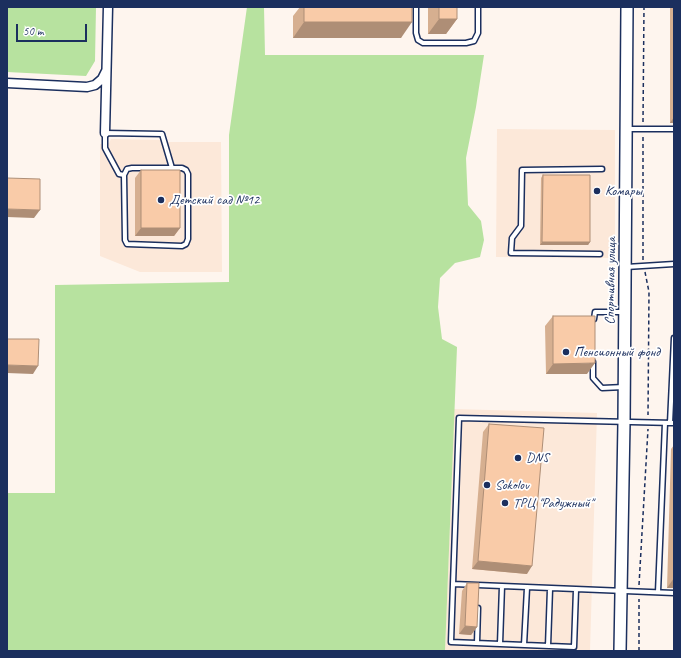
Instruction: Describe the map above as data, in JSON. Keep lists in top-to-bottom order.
{
  "streets": {
    "street": ["Спортивная улица"]
  },
  "places": [
    "Комары",
    "Детский сад №12",
    "Пенсионный фонд",
    "DNS",
    "Sokolov",
    "ТРЦ \"Радужный\""
  ],
  "scale_bar": "50 m"
}
